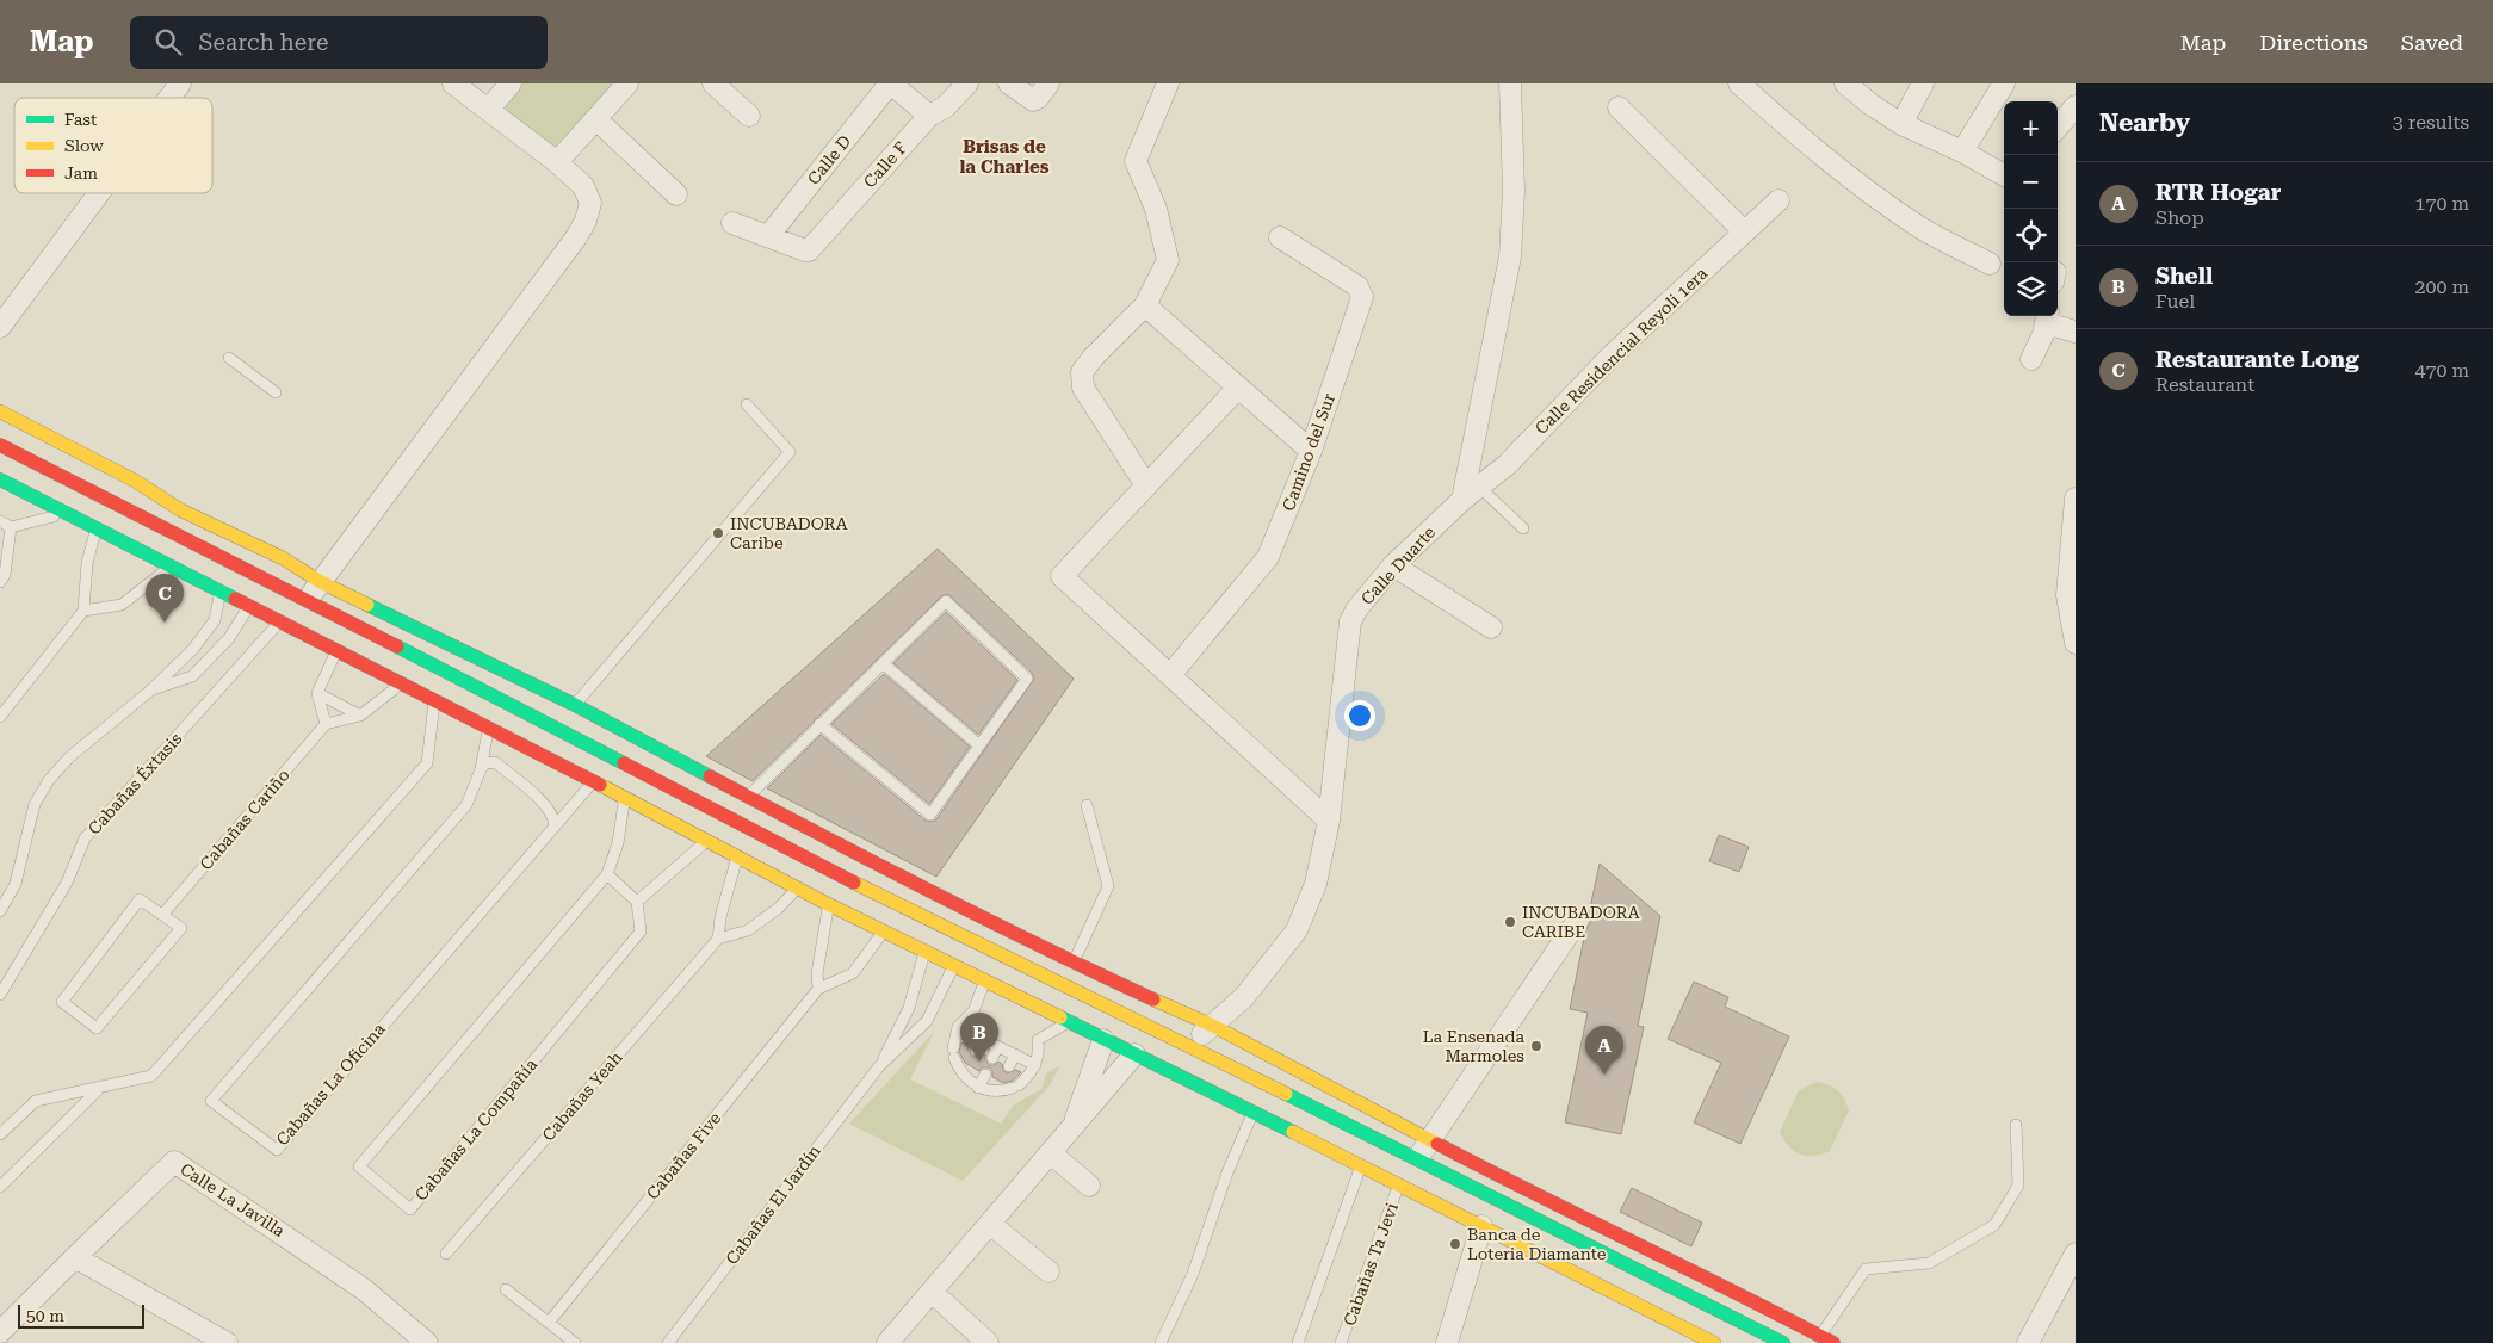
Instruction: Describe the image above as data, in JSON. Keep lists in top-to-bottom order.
{
  "streets": {
    "street": [
      "Calle D",
      "Calle F",
      "Calle Residencial Reyoli 1era",
      "Camino del Sur",
      "Calle Duarte",
      "Calle La Javilla"
    ],
    "lane": [
      "Cabañas Éxtasis",
      "Cabañas Cariño",
      "Cabañas La Oficina",
      "Cabañas Yeah",
      "Cabañas La Compañía",
      "Cabañas Five",
      "Cabañas El Jardín",
      "Cabañas Ta Jevi"
    ]
  },
  "crossings": [
    ["Calle D", "Calle F"],
    ["Calle Residencial Reyoli 1era", "Calle Duarte"]
  ],
  "districts": ["Brisas de la Charles"],
  "places": [
    "INCUBADORA Caribe",
    "INCUBADORA CARIBE",
    "La Ensenada Marmoles",
    "Banca de Loteria Diamante"
  ],
  "legend": ["Fast", "Slow", "Jam"],
  "scale_bar": "50 m",
  "page": {
    "header": "Map",
    "search": "Search here",
    "nav": ["Map", "Directions", "Saved"],
    "heading": ["Nearby", "3 results"],
    "map_buttons": ["+", "−"],
    "list": [
      {
        "mark": "A",
        "name": "RTR Hogar",
        "note": "Shop",
        "value": "170 m"
      },
      {
        "mark": "B",
        "name": "Shell",
        "note": "Fuel",
        "value": "200 m"
      },
      {
        "mark": "C",
        "name": "Restaurante Long",
        "note": "Restaurant",
        "value": "470 m"
      }
    ],
    "pins": ["C", "B", "A"],
    "scale": "50 m"
  }
}
